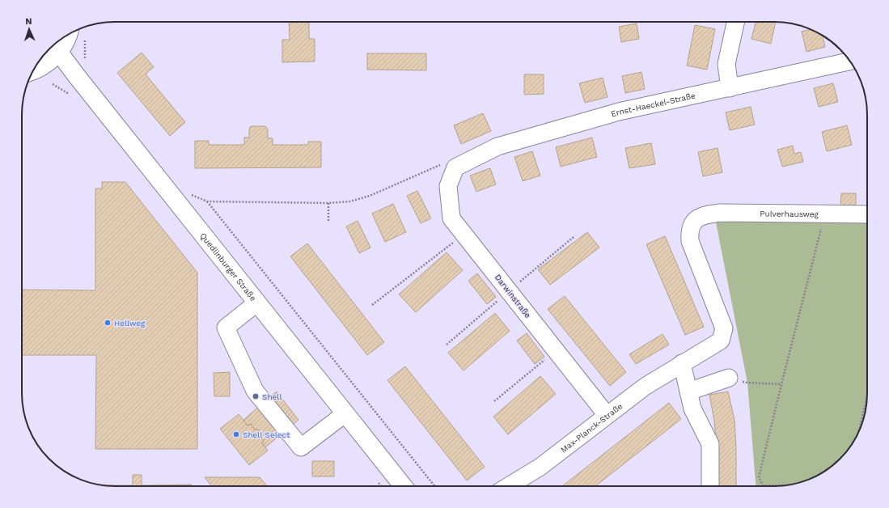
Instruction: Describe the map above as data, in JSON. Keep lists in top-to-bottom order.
{
  "streets": {
    "main road": ["Quedlinburger Straße"],
    "street": [
      "Ernst-Haeckel-Straße",
      "Pulverhausweg",
      "Darwinstraße",
      "Max-Planck-Straße"
    ]
  },
  "crossings": [
    ["Ernst-Haeckel-Straße", "Darwinstraße"],
    ["Pulverhausweg", "Max-Planck-Straße"],
    ["Darwinstraße", "Max-Planck-Straße"]
  ],
  "places": ["Hellweg", "Shell", "Shell Select"],
  "north": "top"
}
